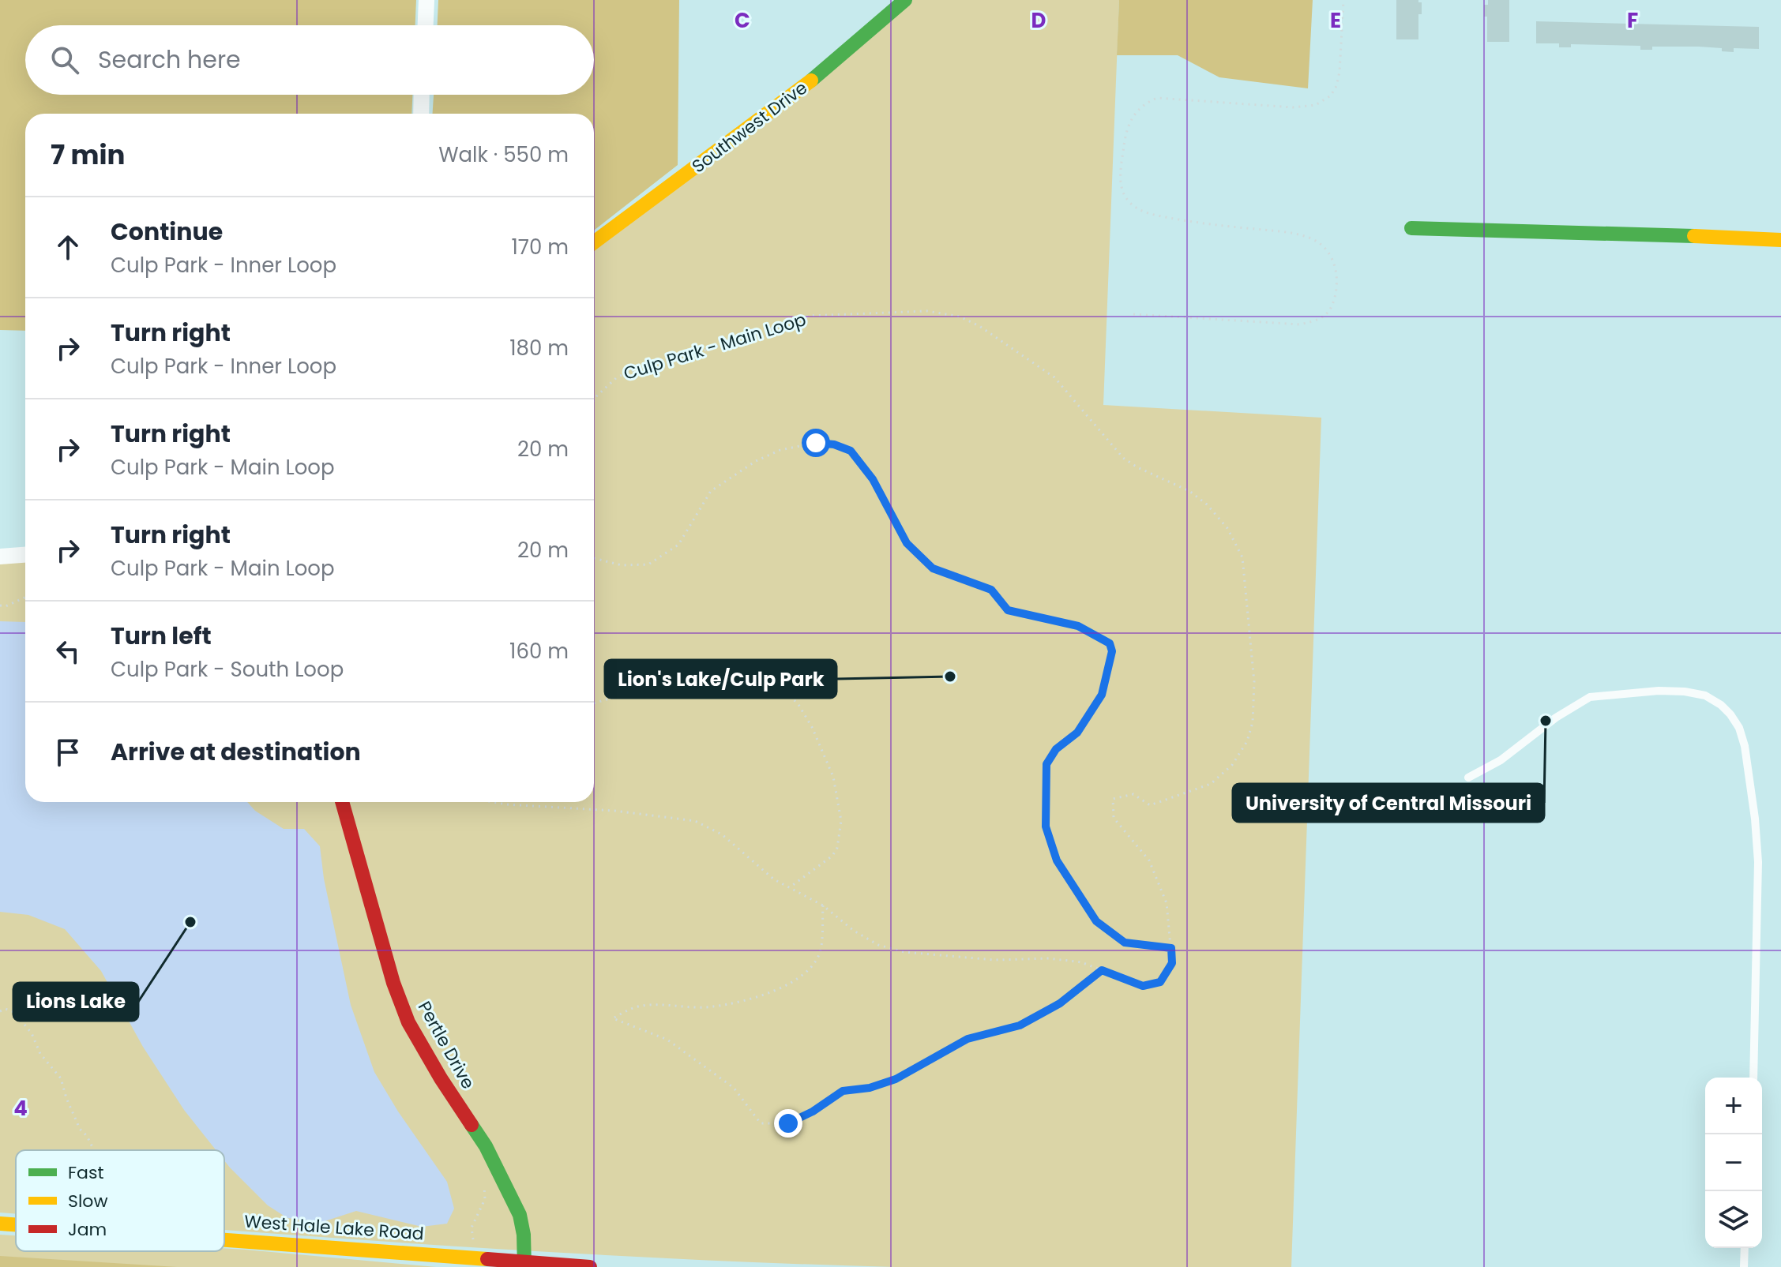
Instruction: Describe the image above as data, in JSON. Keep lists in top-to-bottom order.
{
  "streets": {
    "street": ["Southwest Drive", "Pertle Drive", "West Hale Lake Road"],
    "path": ["Culp Park - Main Loop"]
  },
  "crossings": [
    ["Pertle Drive", "West Hale Lake Road"]
  ],
  "places": ["Lion's Lake/Culp Park", "University of Central Missouri", "Lions Lake"],
  "legend": ["Fast", "Slow", "Jam"],
  "page": {
    "search": "Search here",
    "heading": ["7 min", "Walk · 550 m"],
    "list": [
      ["Continue", "Culp Park - Inner Loop", "170 m"],
      ["Turn right", "Culp Park - Inner Loop", "180 m"],
      ["Turn right", "Culp Park - Main Loop", "20 m"],
      ["Turn right", "Culp Park - Main Loop", "20 m"],
      ["Turn left", "Culp Park - South Loop", "160 m"],
      "Arrive at destination"
    ],
    "map_buttons": ["+", "−"]
  },
  "grid": {
    "columns": [
      "C",
      "D",
      "E",
      "F"
    ],
    "rows": ["4"]
  }
}
